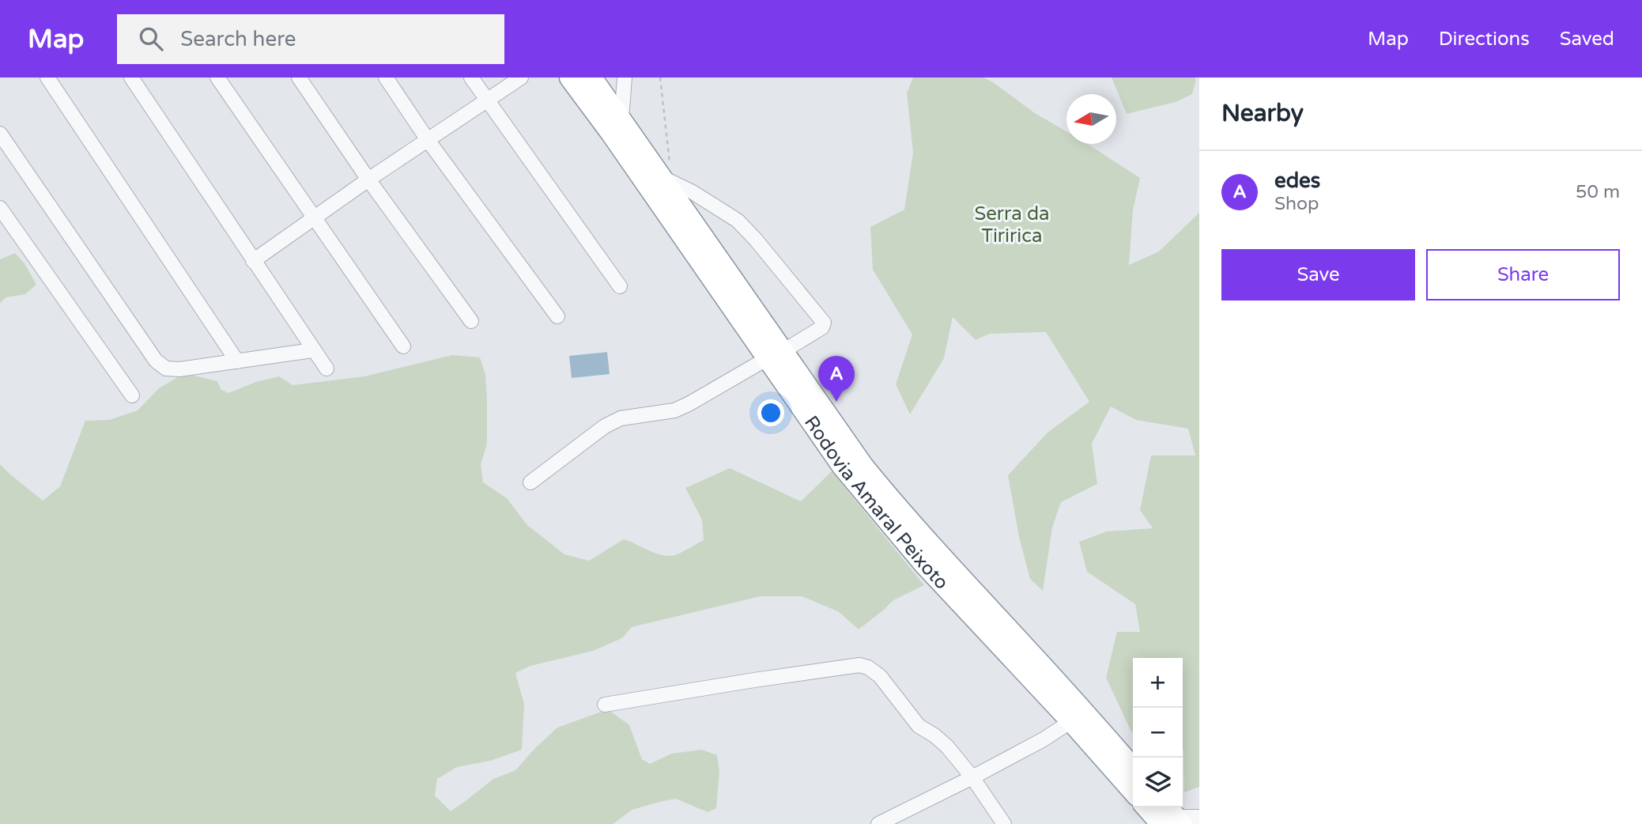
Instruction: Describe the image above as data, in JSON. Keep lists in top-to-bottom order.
{
  "streets": {
    "highway": ["Rodovia Amaral Peixoto"]
  },
  "parks": ["Serra da Tiririca"],
  "north": "left",
  "page": {
    "header": "Map",
    "search": "Search here",
    "nav": ["Map", "Directions", "Saved"],
    "heading": "Nearby",
    "list": [
      {
        "mark": "A",
        "name": "edes",
        "note": "Shop",
        "value": "50 m"
      }
    ],
    "buttons": ["Save", "Share"],
    "pins": "A",
    "map_buttons": ["+", "−"]
  }
}
